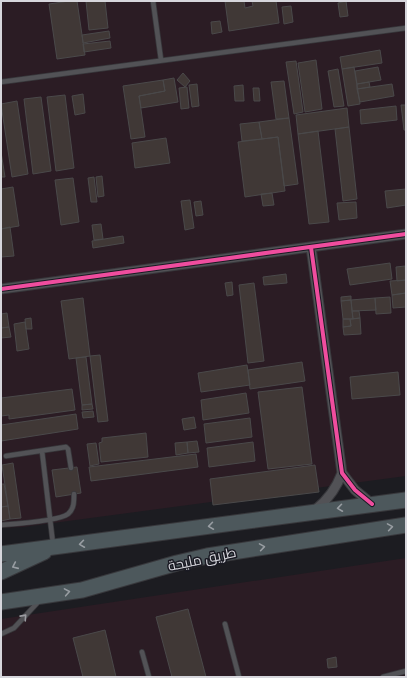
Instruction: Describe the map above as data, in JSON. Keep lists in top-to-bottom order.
{
  "streets": {
    "main road": ["طريق مليحة"]
  }
}
